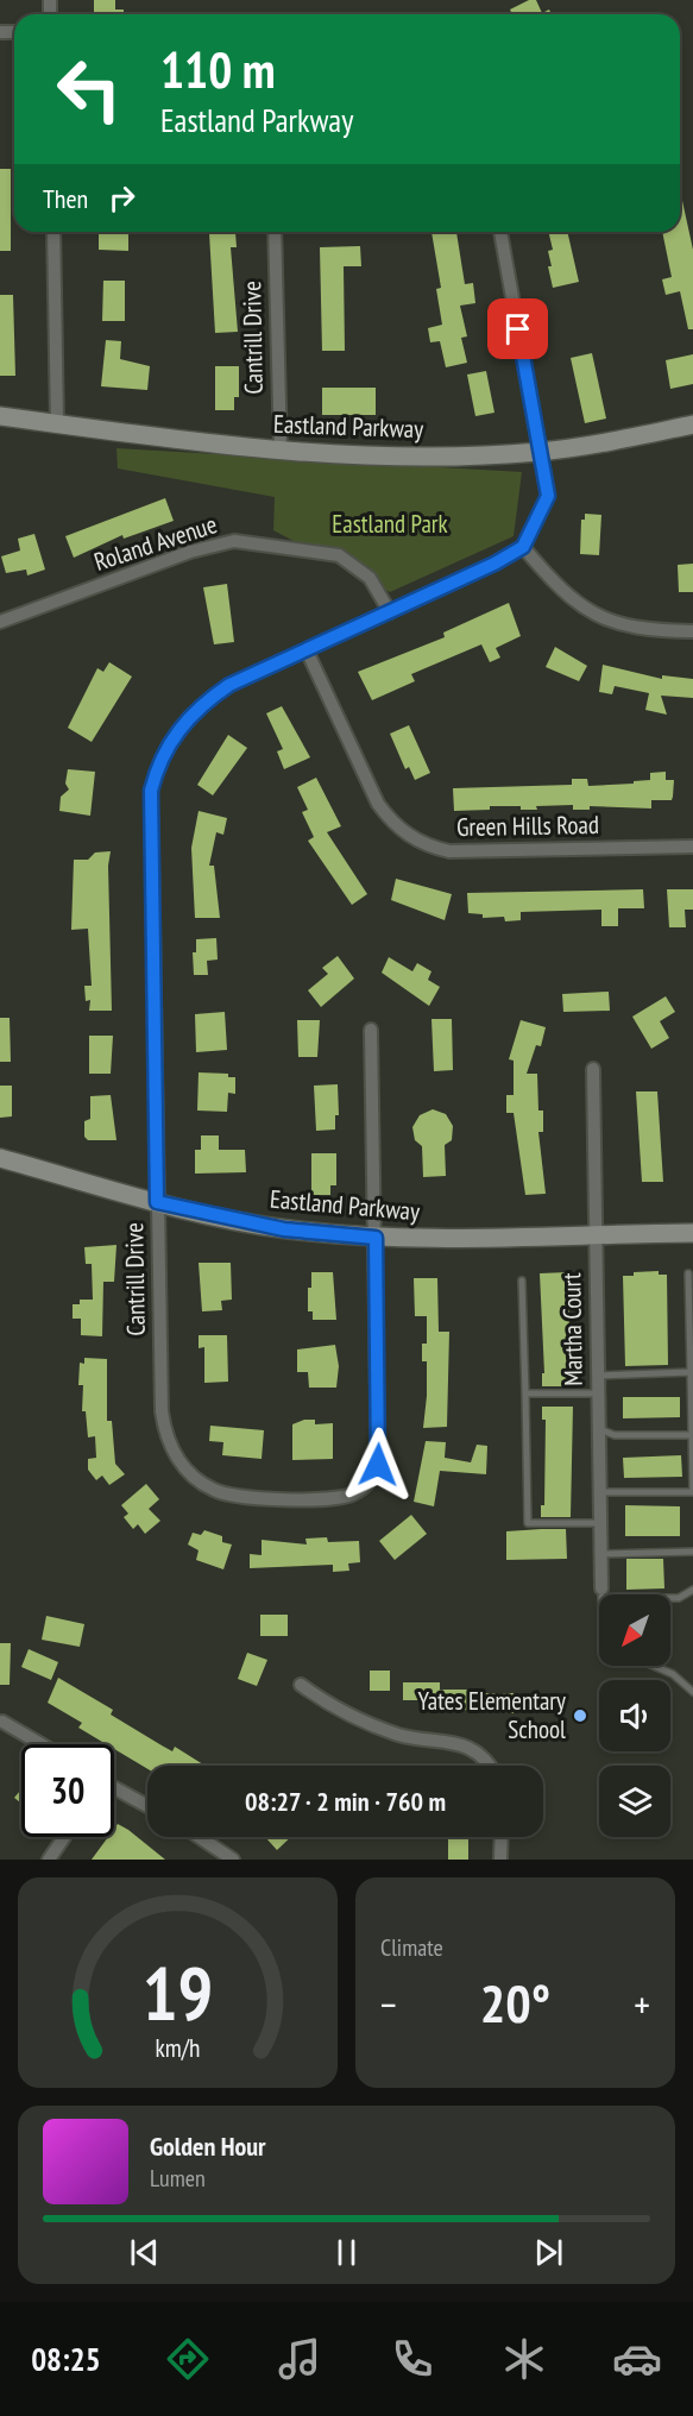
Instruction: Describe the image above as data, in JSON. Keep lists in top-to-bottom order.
{
  "streets": {
    "street": [
      "Cantrill Drive",
      "Eastland Parkway",
      "Roland Avenue",
      "Green Hills Road",
      "Martha Court"
    ]
  },
  "crossings": [
    ["Cantrill Drive", "Eastland Parkway"],
    ["Cantrill Drive", "Roland Avenue"],
    ["Cantrill Drive", "Green Hills Road"],
    ["Eastland Parkway", "Martha Court"]
  ],
  "parks": ["Eastland Park"],
  "places": ["Yates Elementary School"],
  "north": "bottom left",
  "page": {
    "turn": ["110 m", "Eastland Parkway"],
    "then": "Then",
    "limit": "30",
    "trip": "08:27 · 2 min · 760 m",
    "tile": "Climate",
    "heat": ["−", "20°", "+"],
    "song": ["Golden Hour", "Lumen"],
    "tabs": "08:25",
    "gauge": ["19", "km/h"]
  }
}
